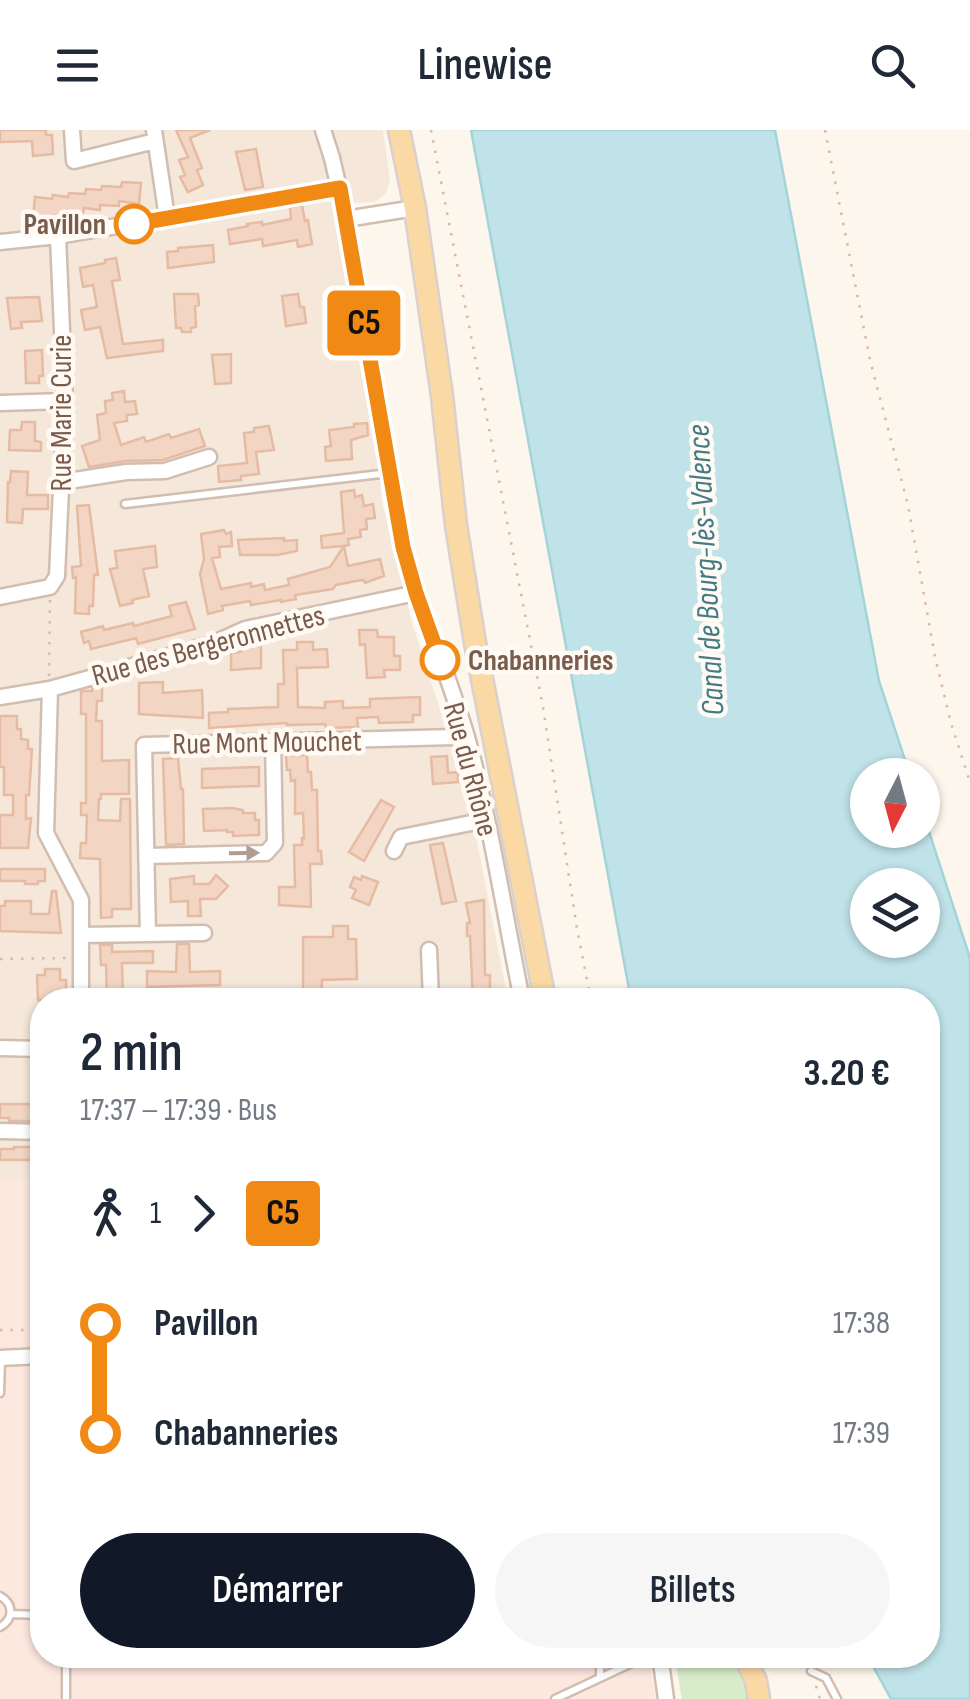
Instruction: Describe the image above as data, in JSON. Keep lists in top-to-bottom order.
{
  "streets": {
    "street": [
      "Rue Marie Curie",
      "Rue des Bergeronnettes",
      "Rue Mont Mouchet",
      "Rue du Rhône"
    ]
  },
  "crossings": [
    ["Rue des Bergeronnettes", "Rue du Rhône"],
    ["Rue Mont Mouchet", "Rue du Rhône"]
  ],
  "water": ["Canal de Bourg-lès-Valence"],
  "places": ["Pavillon", "Chabanneries"],
  "lines": ["bus line C5"],
  "north": "bottom",
  "page": {
    "header": "Linewise",
    "on_map": "C5",
    "heading": ["2 min", "17:37 – 17:39 · Bus", "3.20 €"],
    "legs": ["1", "C5"],
    "list": [
      {
        "name": "Pavillon",
        "value": "17:38"
      },
      {
        "name": "Chabanneries",
        "value": "17:39"
      }
    ],
    "buttons": ["Démarrer", "Billets"]
  }
}
